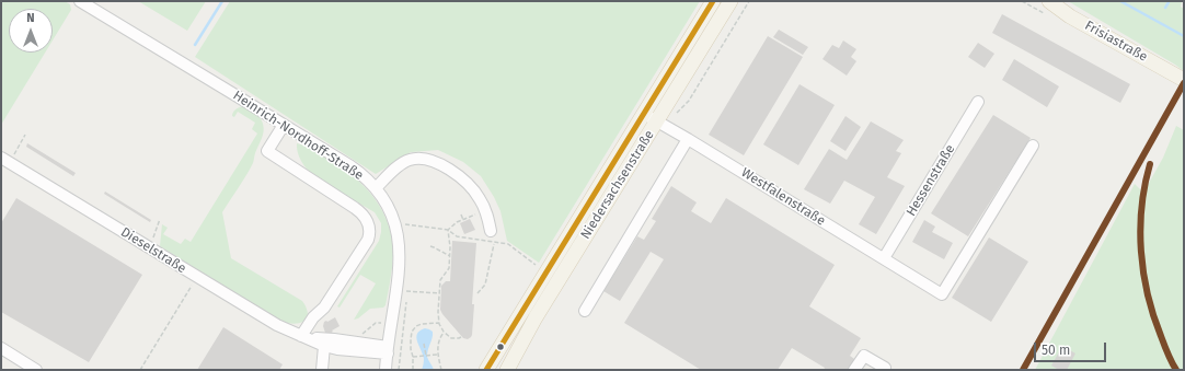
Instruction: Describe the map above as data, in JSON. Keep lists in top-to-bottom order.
{
  "streets": {
    "main road": ["Frisiastraße", "Niedersachsenstraße"],
    "street": [
      "Heinrich-Nordhoff-Straße",
      "Hessenstraße",
      "Westfalenstraße",
      "Dieselstraße"
    ]
  },
  "crossings": [
    ["Heinrich-Nordhoff-Straße", "Dieselstraße"],
    ["Hessenstraße", "Westfalenstraße"],
    ["Niedersachsenstraße", "Westfalenstraße"]
  ],
  "scale_bar": "50 m",
  "north": "top"
}
